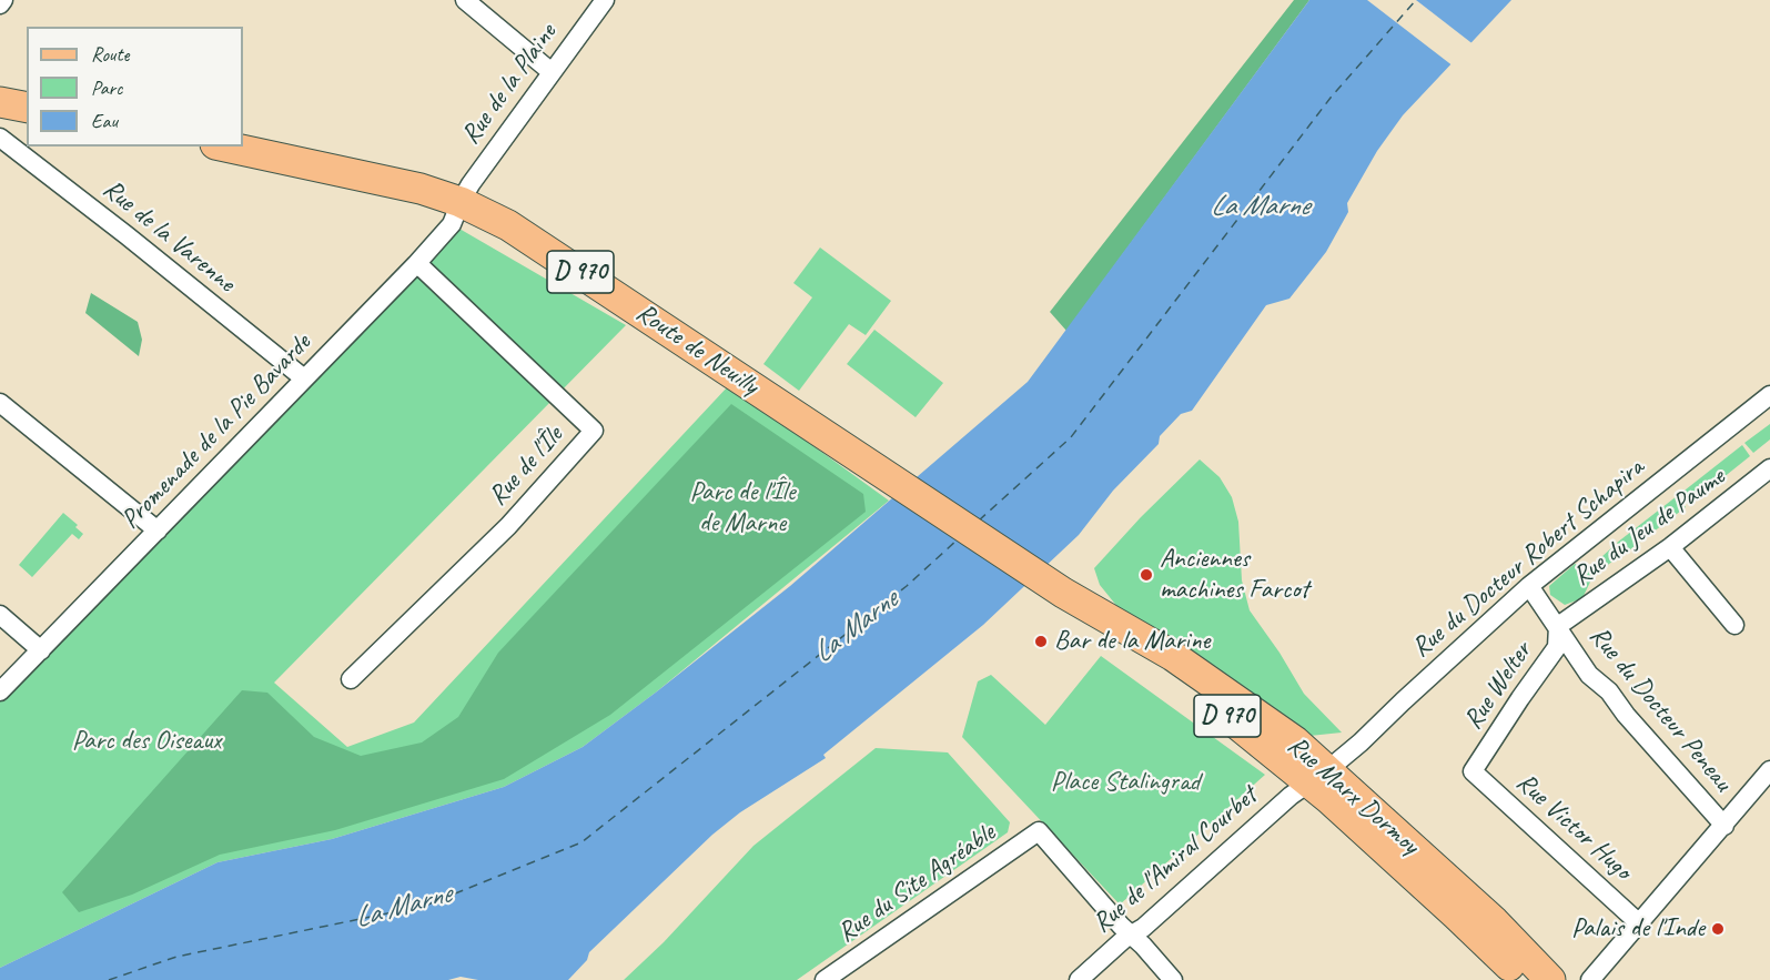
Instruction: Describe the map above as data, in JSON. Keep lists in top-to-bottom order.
{
  "streets": {
    "main road": ["D 970", "Route de Neuilly", "Rue Marx Dormoy"],
    "street": [
      "Rue de la Plaine",
      "Rue de la Varenne",
      "Promenade de la Pie Bavarde",
      "Rue de l'Île",
      "Rue du Jeu de Paume",
      "Rue du Docteur Robert Schapira",
      "Rue Welter",
      "Rue du Docteur Peneau",
      "Rue Victor Hugo",
      "Rue de l'Amiral Courbet",
      "Rue du Site Agréable"
    ]
  },
  "crossings": [
    ["Rue de la Plaine", "Route de Neuilly"],
    ["Rue de la Plaine", "Promenade de la Pie Bavarde"],
    ["Rue de la Varenne", "Promenade de la Pie Bavarde"],
    ["Route de Neuilly", "Promenade de la Pie Bavarde"],
    ["Route de Neuilly", "Rue Marx Dormoy"],
    ["Promenade de la Pie Bavarde", "Rue de l'Île"],
    ["Rue du Jeu de Paume", "Rue Welter"],
    ["Rue du Jeu de Paume", "Rue du Docteur Peneau"],
    ["Rue du Docteur Robert Schapira", "Rue du Docteur Peneau"],
    ["Rue du Docteur Robert Schapira", "Rue Marx Dormoy"],
    ["Rue du Docteur Robert Schapira", "Rue de l'Amiral Courbet"],
    ["Rue Welter", "Rue du Docteur Peneau"],
    ["Rue Welter", "Rue Victor Hugo"],
    ["Rue Marx Dormoy", "Rue de l'Amiral Courbet"],
    ["Rue de l'Amiral Courbet", "Rue du Site Agréable"]
  ],
  "water": ["La Marne"],
  "parks": ["Parc de l'Île de Marne", "Parc des Oiseaux", "Place Stalingrad"],
  "places": ["Anciennes machines Farcot", "Bar de la Marine", "Palais de l'Inde"],
  "legend": ["Route", "Parc", "Eau"]
}
